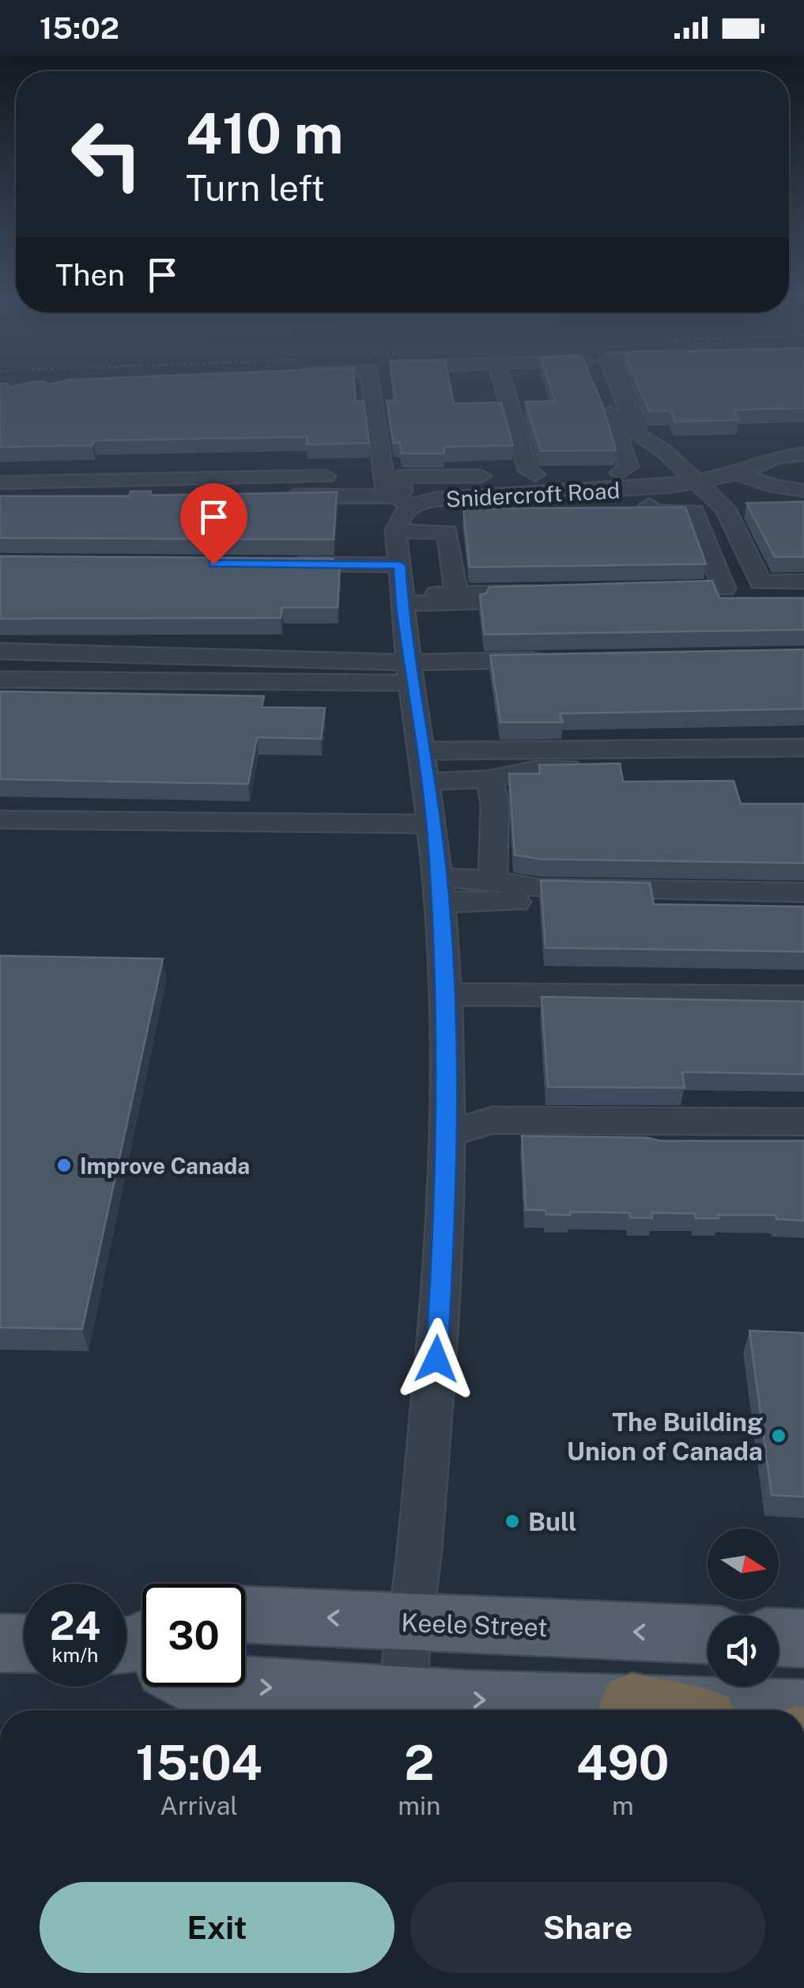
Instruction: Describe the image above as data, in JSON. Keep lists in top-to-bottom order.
{
  "streets": {
    "main road": ["Keele Street"],
    "street": ["Snidercroft Road"]
  },
  "places": ["Improve Canada", "The Building Union of Canada", "Bull"],
  "north": "right",
  "page": {
    "status": "15:02",
    "turn": ["410 m", "Turn left"],
    "then": "Then",
    "speed": "24 km/h",
    "limit": "30",
    "eta": [
      "15:04",
      "Arrival",
      "2",
      "min",
      "490",
      "m"
    ],
    "buttons": ["Exit", "Share"]
  }
}
